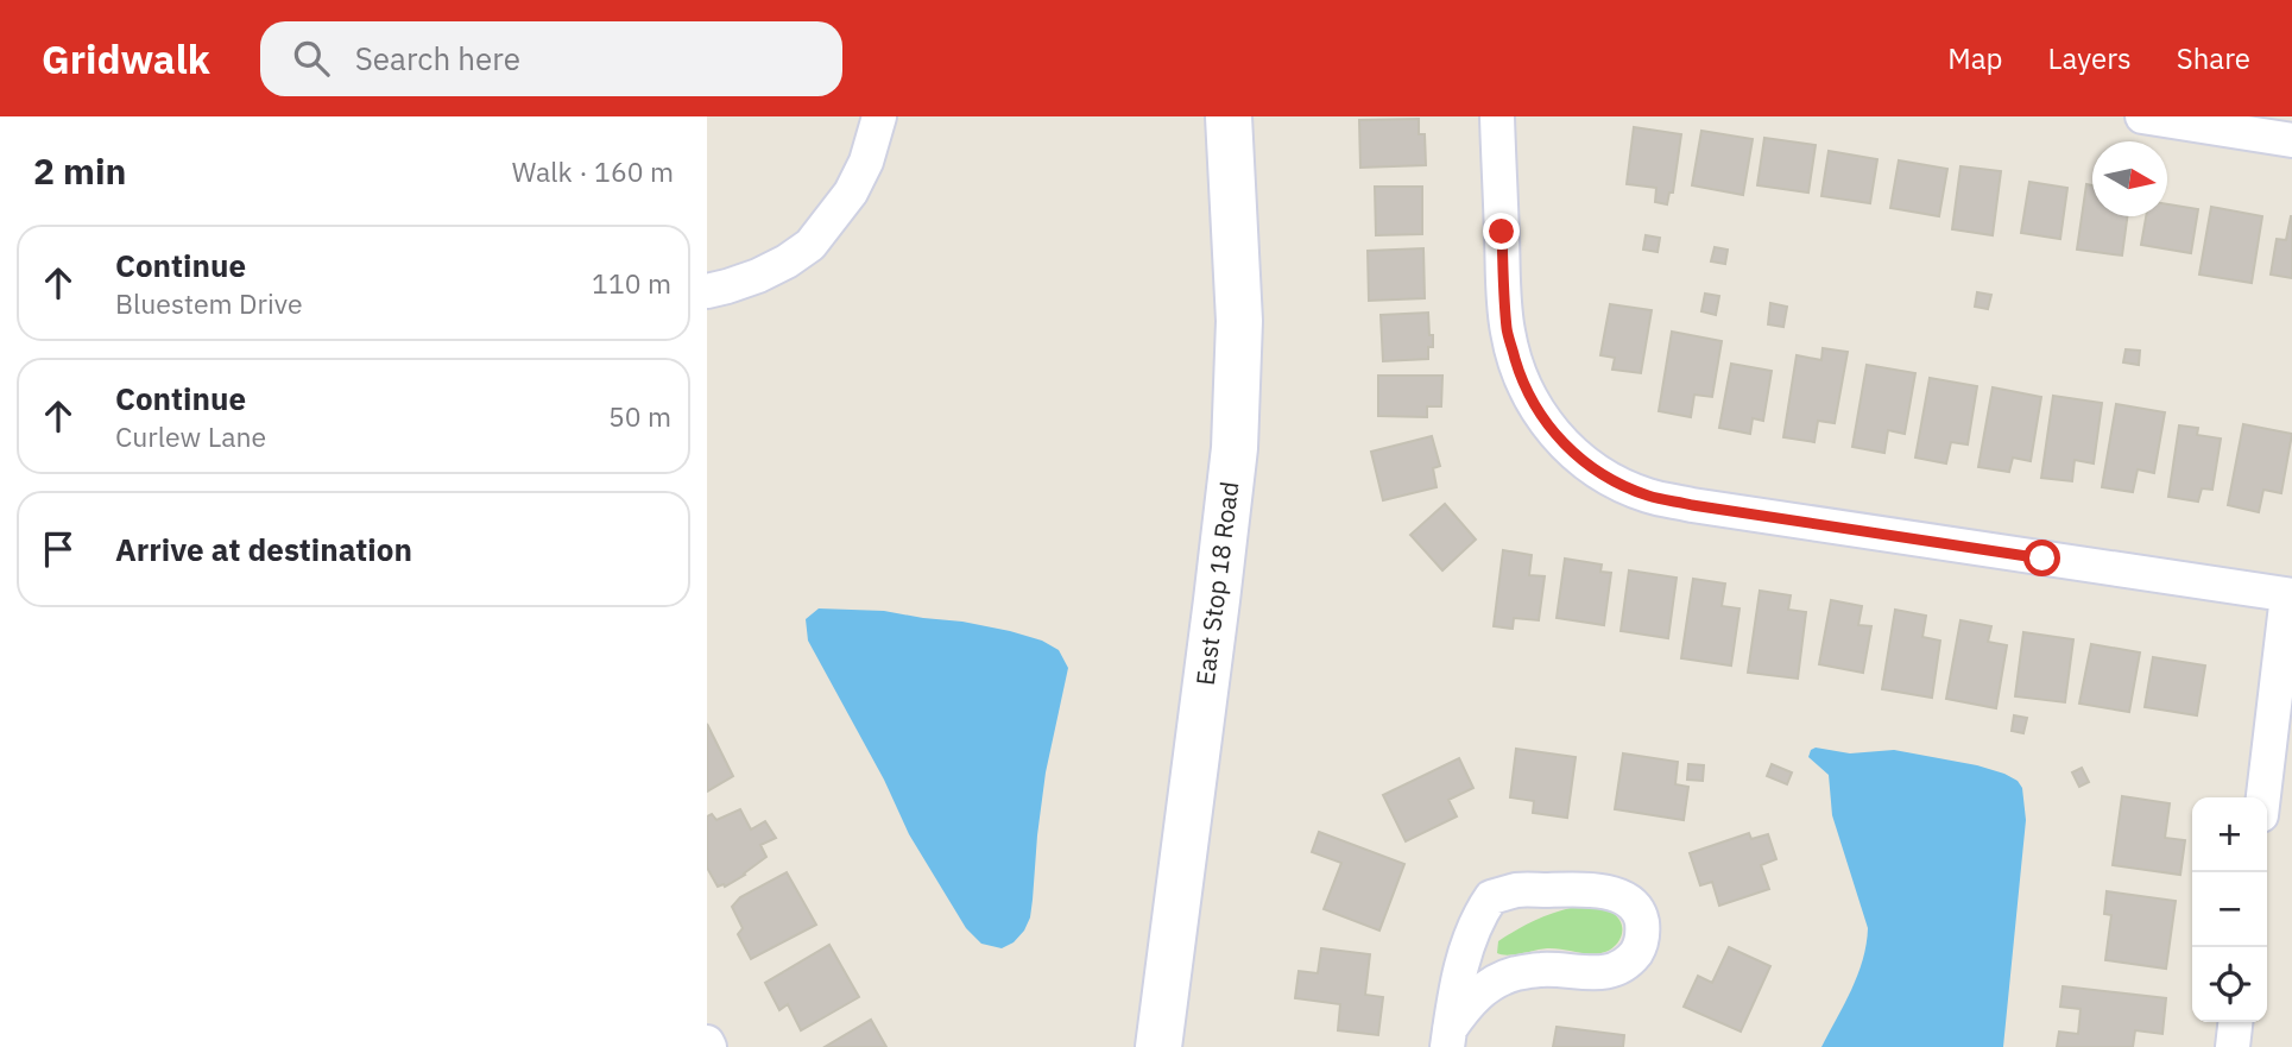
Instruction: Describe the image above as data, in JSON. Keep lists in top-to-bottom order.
{
  "streets": {
    "street": ["East Stop 18 Road"]
  },
  "north": "right",
  "page": {
    "header": "Gridwalk",
    "search": "Search here",
    "nav": ["Map", "Layers", "Share"],
    "heading": ["2 min", "Walk · 160 m"],
    "list": [
      ["Continue", "Bluestem Drive", "110 m"],
      ["Continue", "Curlew Lane", "50 m"],
      "Arrive at destination"
    ],
    "map_buttons": ["+", "−"]
  }
}
